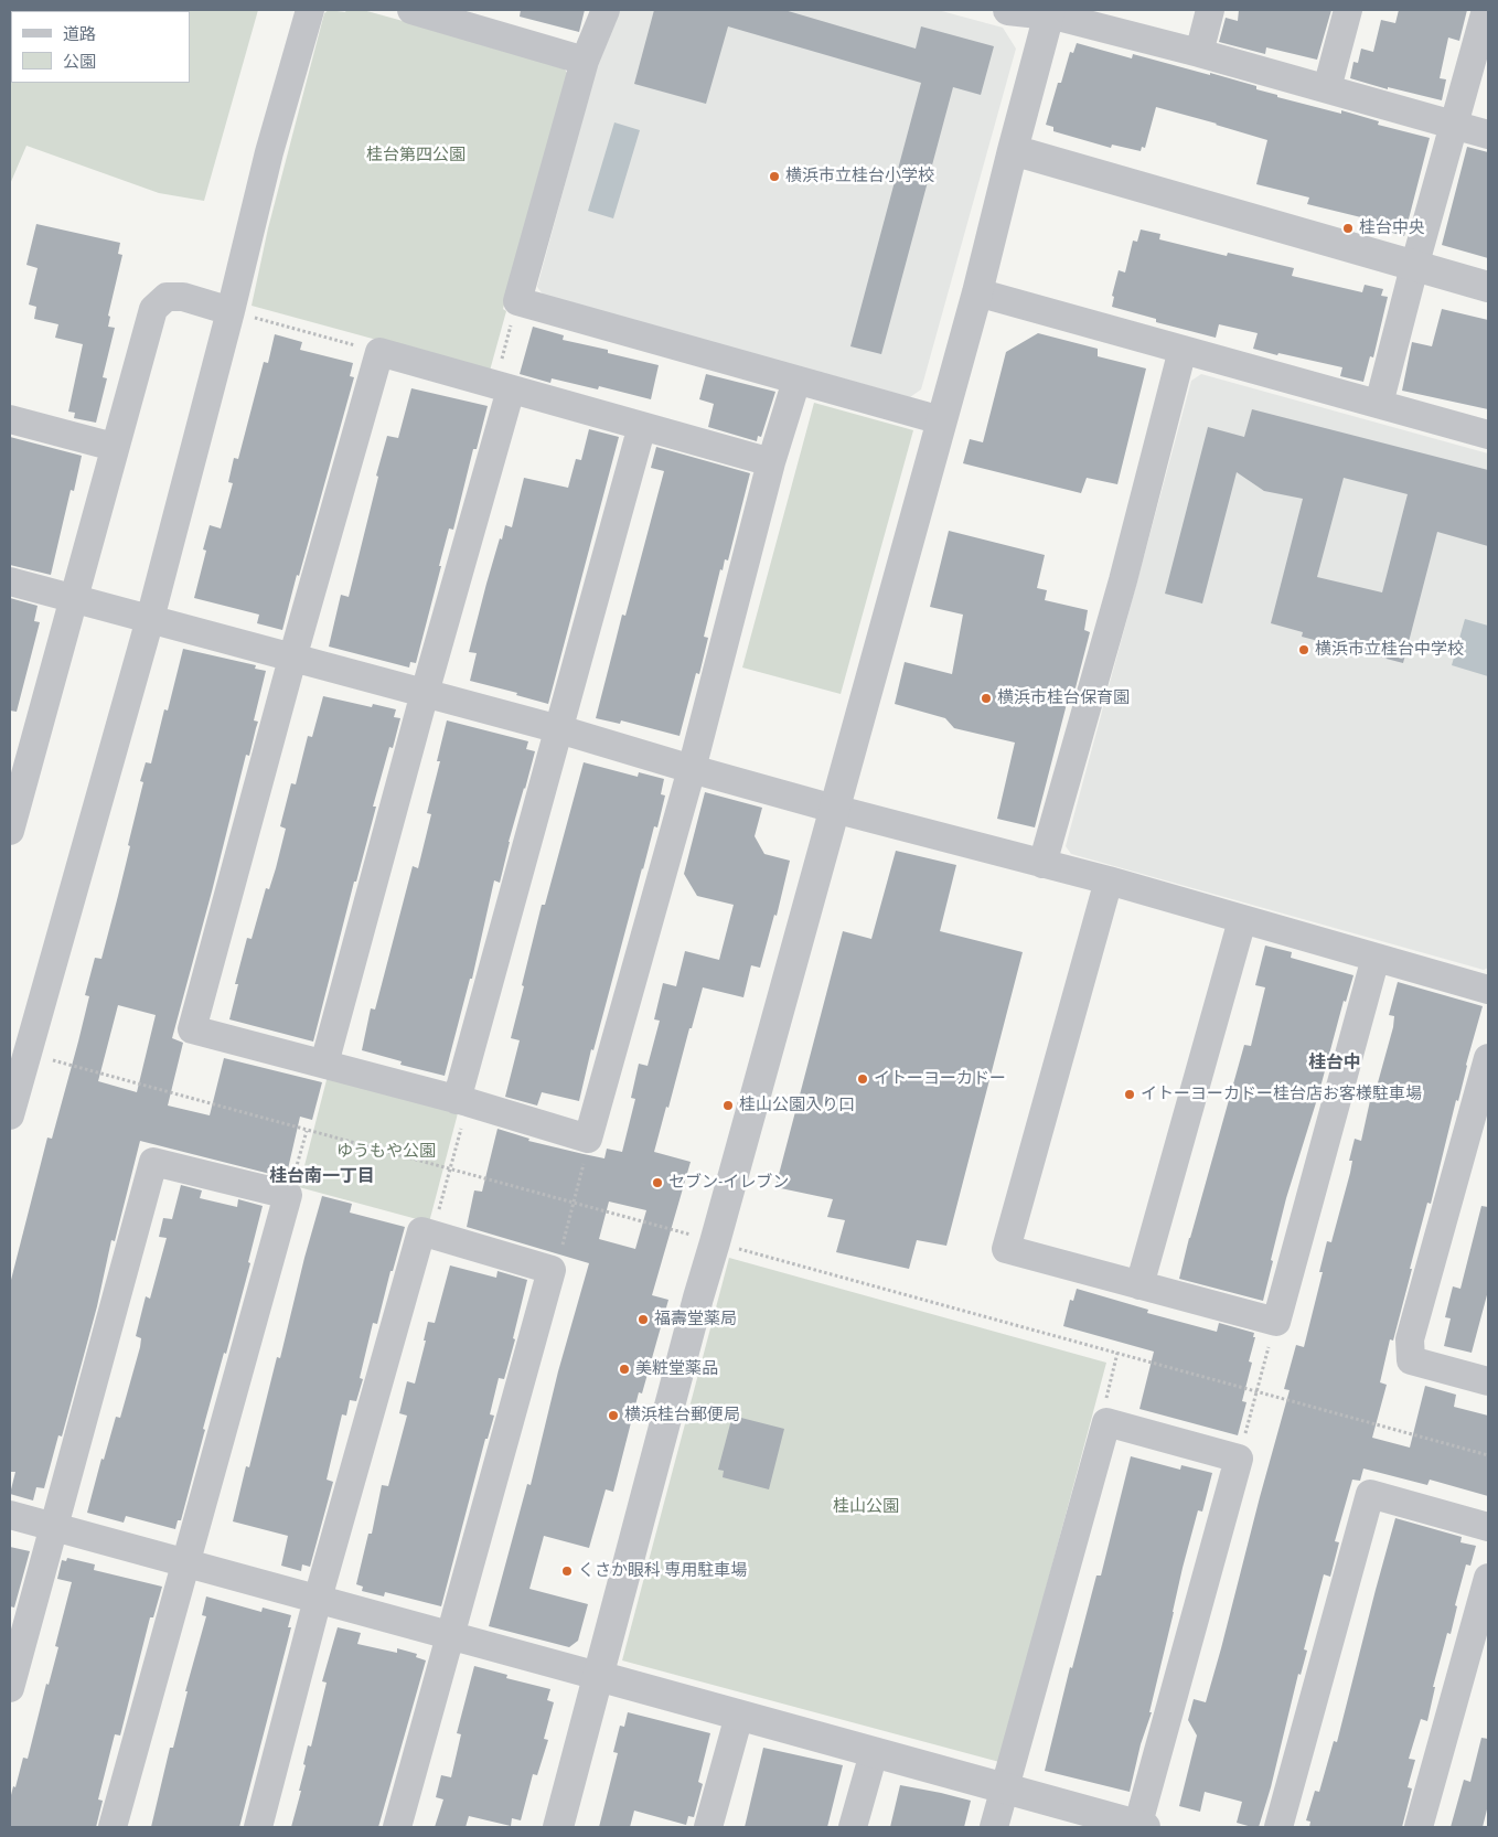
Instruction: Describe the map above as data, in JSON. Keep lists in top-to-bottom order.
{
  "districts": ["桂台中", "桂台南一丁目"],
  "parks": ["桂台第四公園", "ゆうもや公園", "桂山公園"],
  "places": [
    "横浜市立桂台小学校",
    "桂台中央",
    "横浜市立桂台中学校",
    "横浜市桂台保育園",
    "イトーヨーカドー",
    "イトーヨーカドー桂台店お客様駐車場",
    "桂山公園入り口",
    "セブン-イレブン",
    "福壽堂薬局",
    "美粧堂薬品",
    "横浜桂台郵便局",
    "くさか眼科 専用駐車場"
  ],
  "legend": ["道路", "公園"]
}
